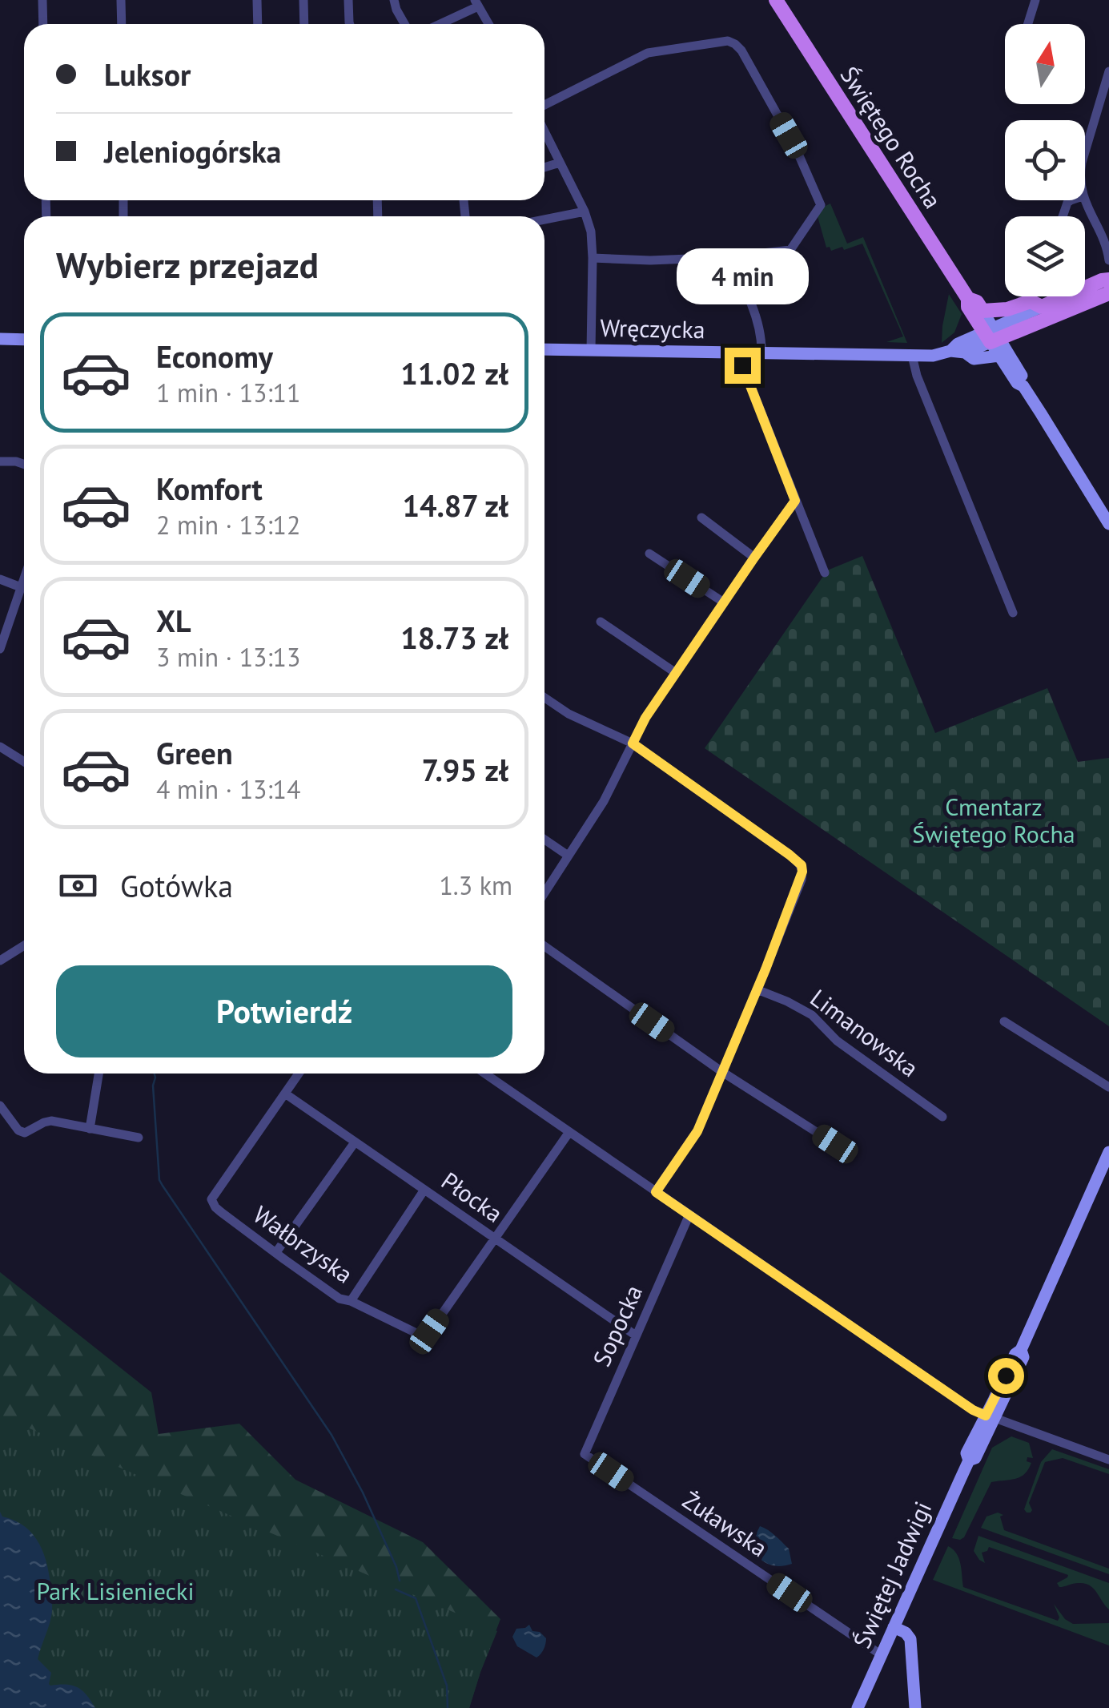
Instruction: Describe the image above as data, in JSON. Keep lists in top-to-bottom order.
{
  "streets": {
    "main road": ["Świętego Rocha", "Wręczycka", "Świętej Jadwigi"],
    "street": [
      "Limanowska",
      "Płocka",
      "Wałbrzyska",
      "Sopocka",
      "Żuławska"
    ]
  },
  "crossings": [
    ["Świętego Rocha", "Wręczycka"],
    ["Płocka", "Wałbrzyska"],
    ["Płocka", "Sopocka"],
    ["Sopocka", "Żuławska"],
    ["Żuławska", "Świętej Jadwigi"]
  ],
  "parks": ["Cmentarz Świętego Rocha", "Park Lisieniecki"],
  "north": "top",
  "page": {
    "banner": ["Luksor", "Jeleniogórska"],
    "heading": "Wybierz przejazd",
    "bubble": "4 min",
    "list": [
      {
        "name": "Economy",
        "note": "1 min · 13:11",
        "value": "11.02 zł"
      },
      {
        "name": "Komfort",
        "note": "2 min · 13:12",
        "value": "14.87 zł"
      },
      {
        "name": "XL",
        "note": "3 min · 13:13",
        "value": "18.73 zł"
      },
      {
        "name": "Green",
        "note": "4 min · 13:14",
        "value": "7.95 zł"
      }
    ],
    "pay": ["Gotówka", "1.3 km"],
    "buttons": "Potwierdź"
  }
}
